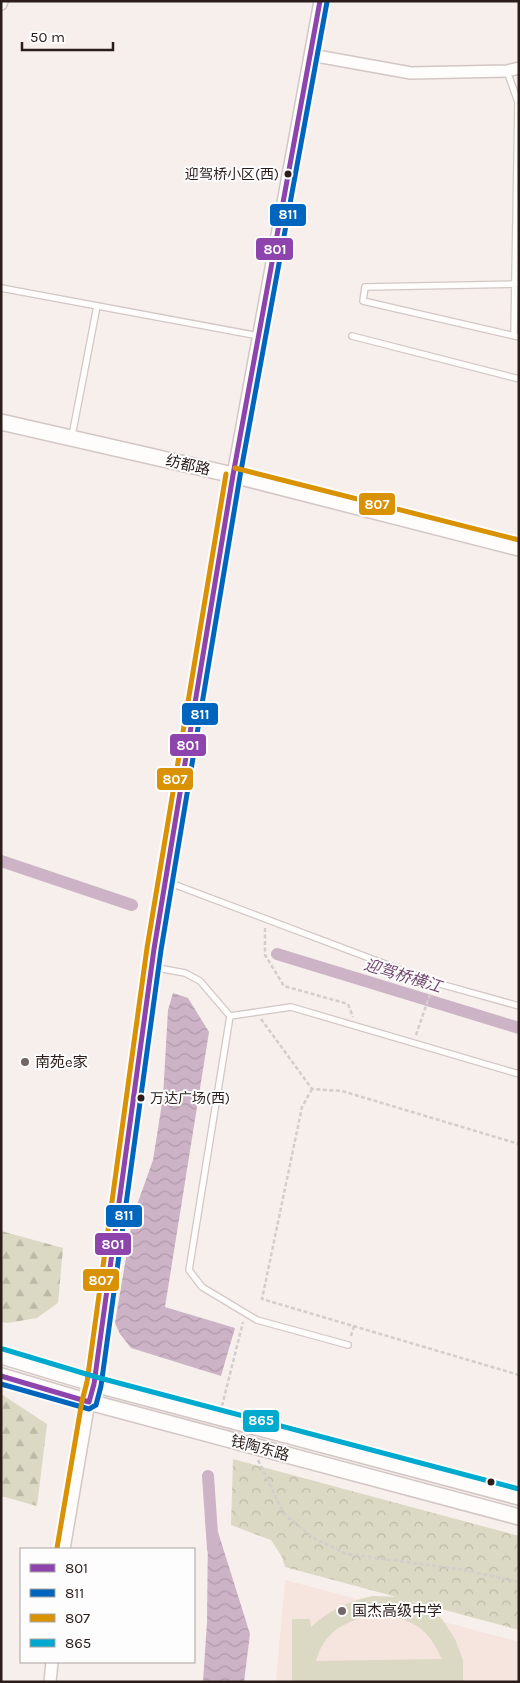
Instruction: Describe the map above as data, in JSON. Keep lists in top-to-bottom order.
{
  "streets": {
    "street": ["纺都路", "钱陶东路"]
  },
  "water": ["迎驾桥横江"],
  "places": [
    "迎驾桥小区(西)",
    "南苑e家",
    "万达广场(西)",
    "国杰高级中学"
  ],
  "lines": [
    "transit line 801",
    "transit line 811",
    "transit line 807",
    "transit line 865"
  ],
  "legend": [
    "801",
    "811",
    "807",
    "865"
  ],
  "scale_bar": "50 m"
}
